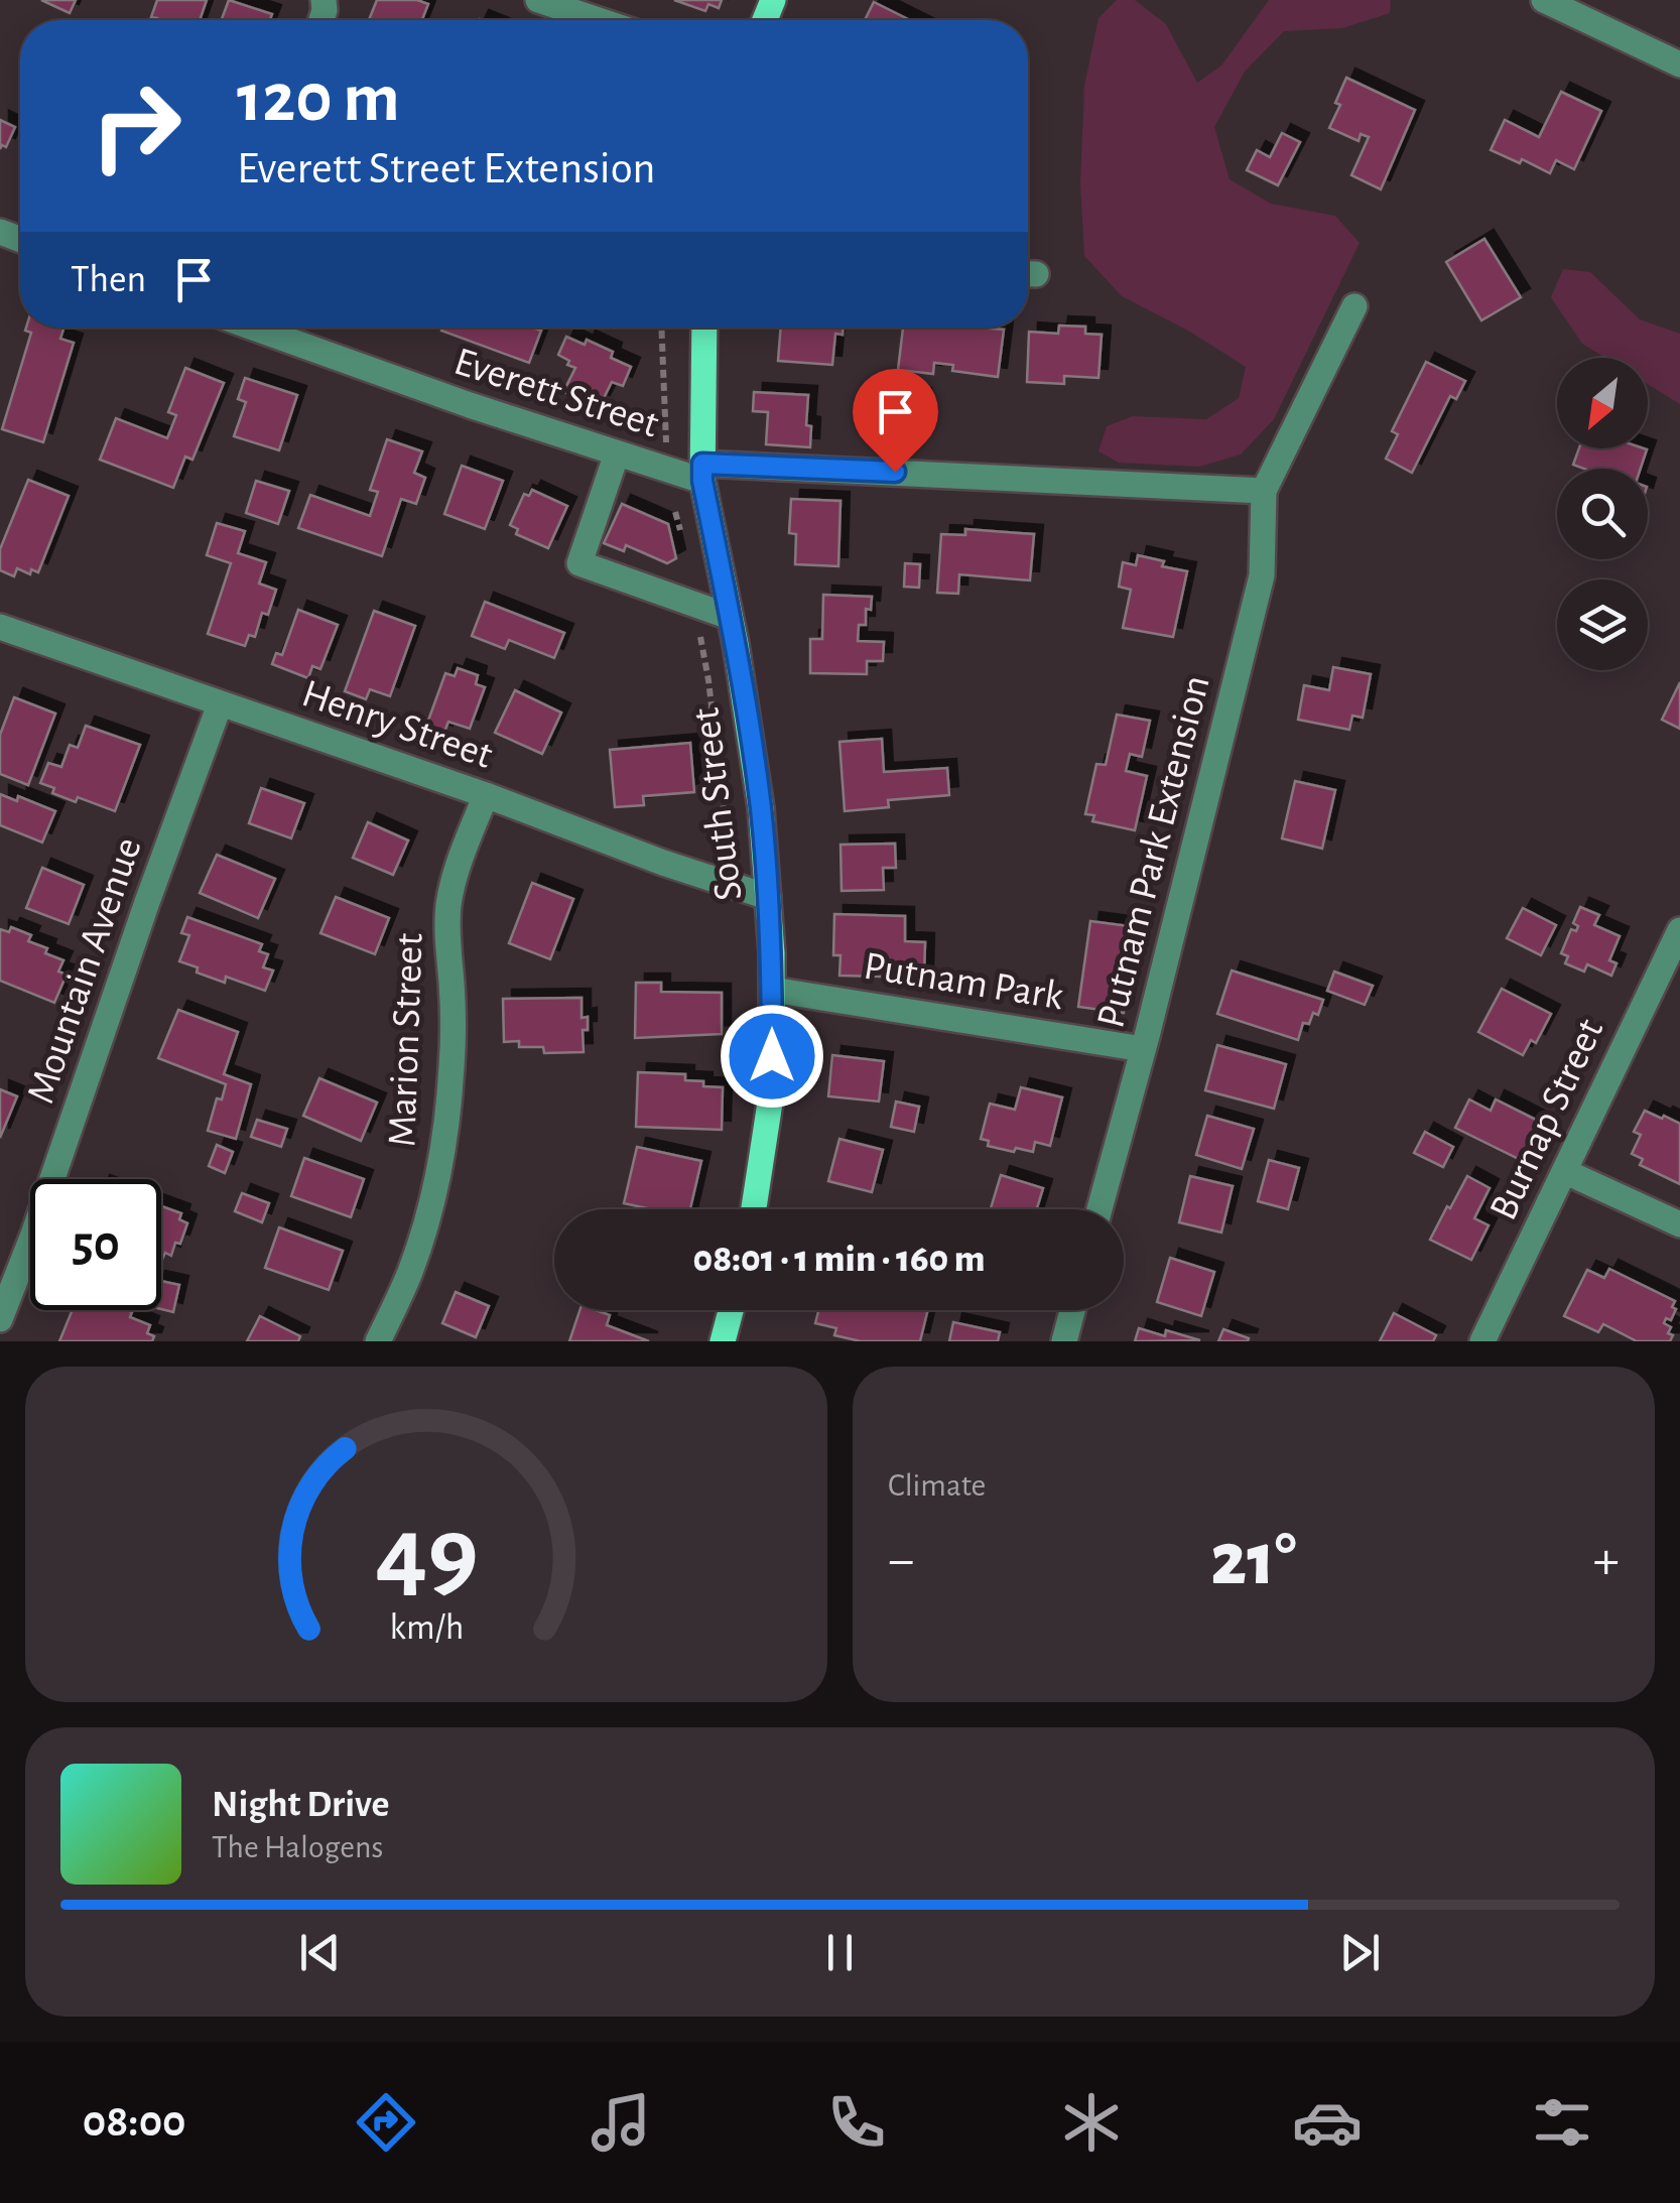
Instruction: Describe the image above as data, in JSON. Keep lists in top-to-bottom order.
{
  "streets": {
    "main road": ["South Street"],
    "street": [
      "Everett Street",
      "Henry Street",
      "Putnam Park Extension",
      "Mountain Avenue",
      "Putnam Park",
      "Marion Street",
      "Burnap Street"
    ]
  },
  "crossings": [
    ["Everett Street", "South Street"],
    ["Everett Street", "Putnam Park Extension"],
    ["Henry Street", "South Street"],
    ["Henry Street", "Mountain Avenue"],
    ["Henry Street", "Marion Street"],
    ["South Street", "Putnam Park"],
    ["Putnam Park Extension", "Putnam Park"]
  ],
  "north": "bottom left",
  "page": {
    "turn": ["120 m", "Everett Street Extension"],
    "then": "Then",
    "limit": "50",
    "trip": "08:01 · 1 min · 160 m",
    "tile": "Climate",
    "heat": ["−", "21°", "+"],
    "song": ["Night Drive", "The Halogens"],
    "tabs": "08:00",
    "gauge": ["49", "km/h"]
  }
}
